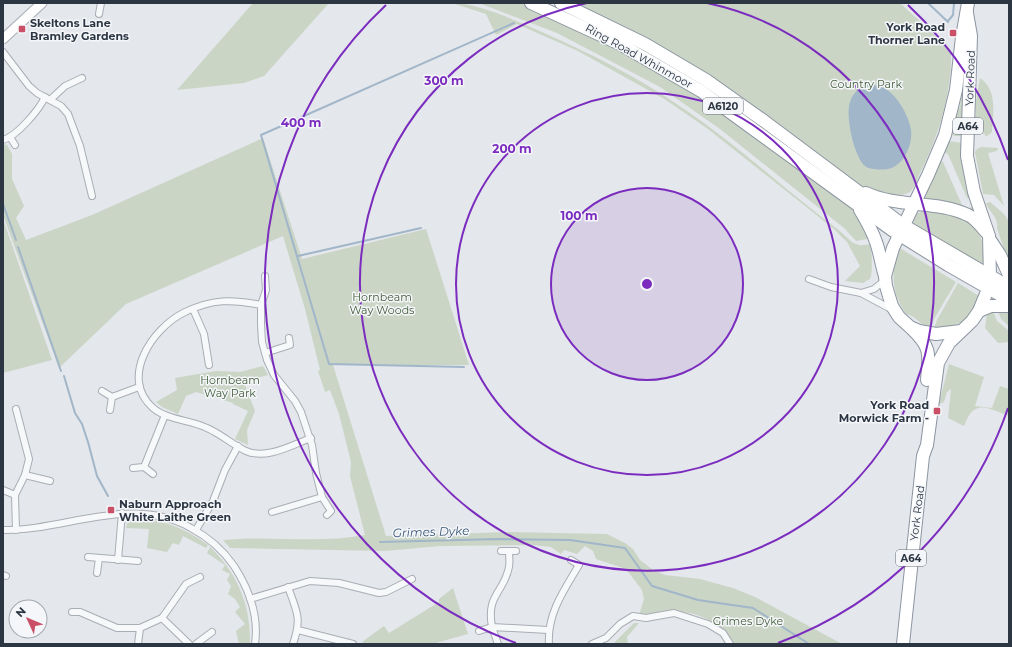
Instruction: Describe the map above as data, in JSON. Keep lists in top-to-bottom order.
{
  "streets": {
    "highway": [
      "Ring Road Whinmoor",
      "York Road",
      "A6120",
      "A64"
    ]
  },
  "crossings": [
    ["Ring Road Whinmoor", "York Road"],
    ["Ring Road Whinmoor", "A6120"],
    ["York Road", "A6120"]
  ],
  "water": ["Grimes Dyke"],
  "parks": [
    "Country Park",
    "Hornbeam Way Woods",
    "Hornbeam Way Park",
    "Grimes Dyke"
  ],
  "places": {
    "transit": [
      "Skeltons Lane Bramley Gardens",
      "York Road Thorner Lane",
      "York Road Morwick Farm -",
      "Naburn Approach White Laithe Green"
    ]
  },
  "north": "top left",
  "rings": [
    "300 m",
    "400 m",
    "200 m",
    "100 m"
  ]
}
